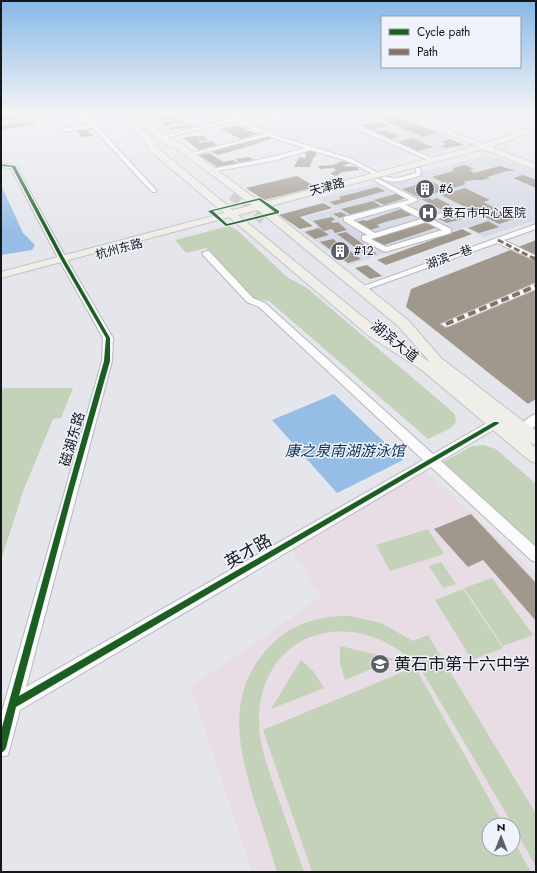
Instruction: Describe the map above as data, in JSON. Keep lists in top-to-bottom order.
{
  "streets": {
    "main road": ["天津路", "杭州东路", "湖滨大道"],
    "street": ["湖滨一巷", "磁湖东路", "英才路"]
  },
  "crossings": [
    ["天津路", "杭州东路"],
    ["天津路", "湖滨大道"],
    ["杭州东路", "磁湖东路"],
    ["湖滨大道", "英才路"],
    ["磁湖东路", "英才路"]
  ],
  "water": ["康之泉南湖游泳馆"],
  "places": {
    "building": ["#6", "#12"],
    "hospital": ["黄石市中心医院"],
    "school or university": ["黄石市第十六中学"]
  },
  "legend": ["Cycle path", "Path"],
  "north": "top"
}
